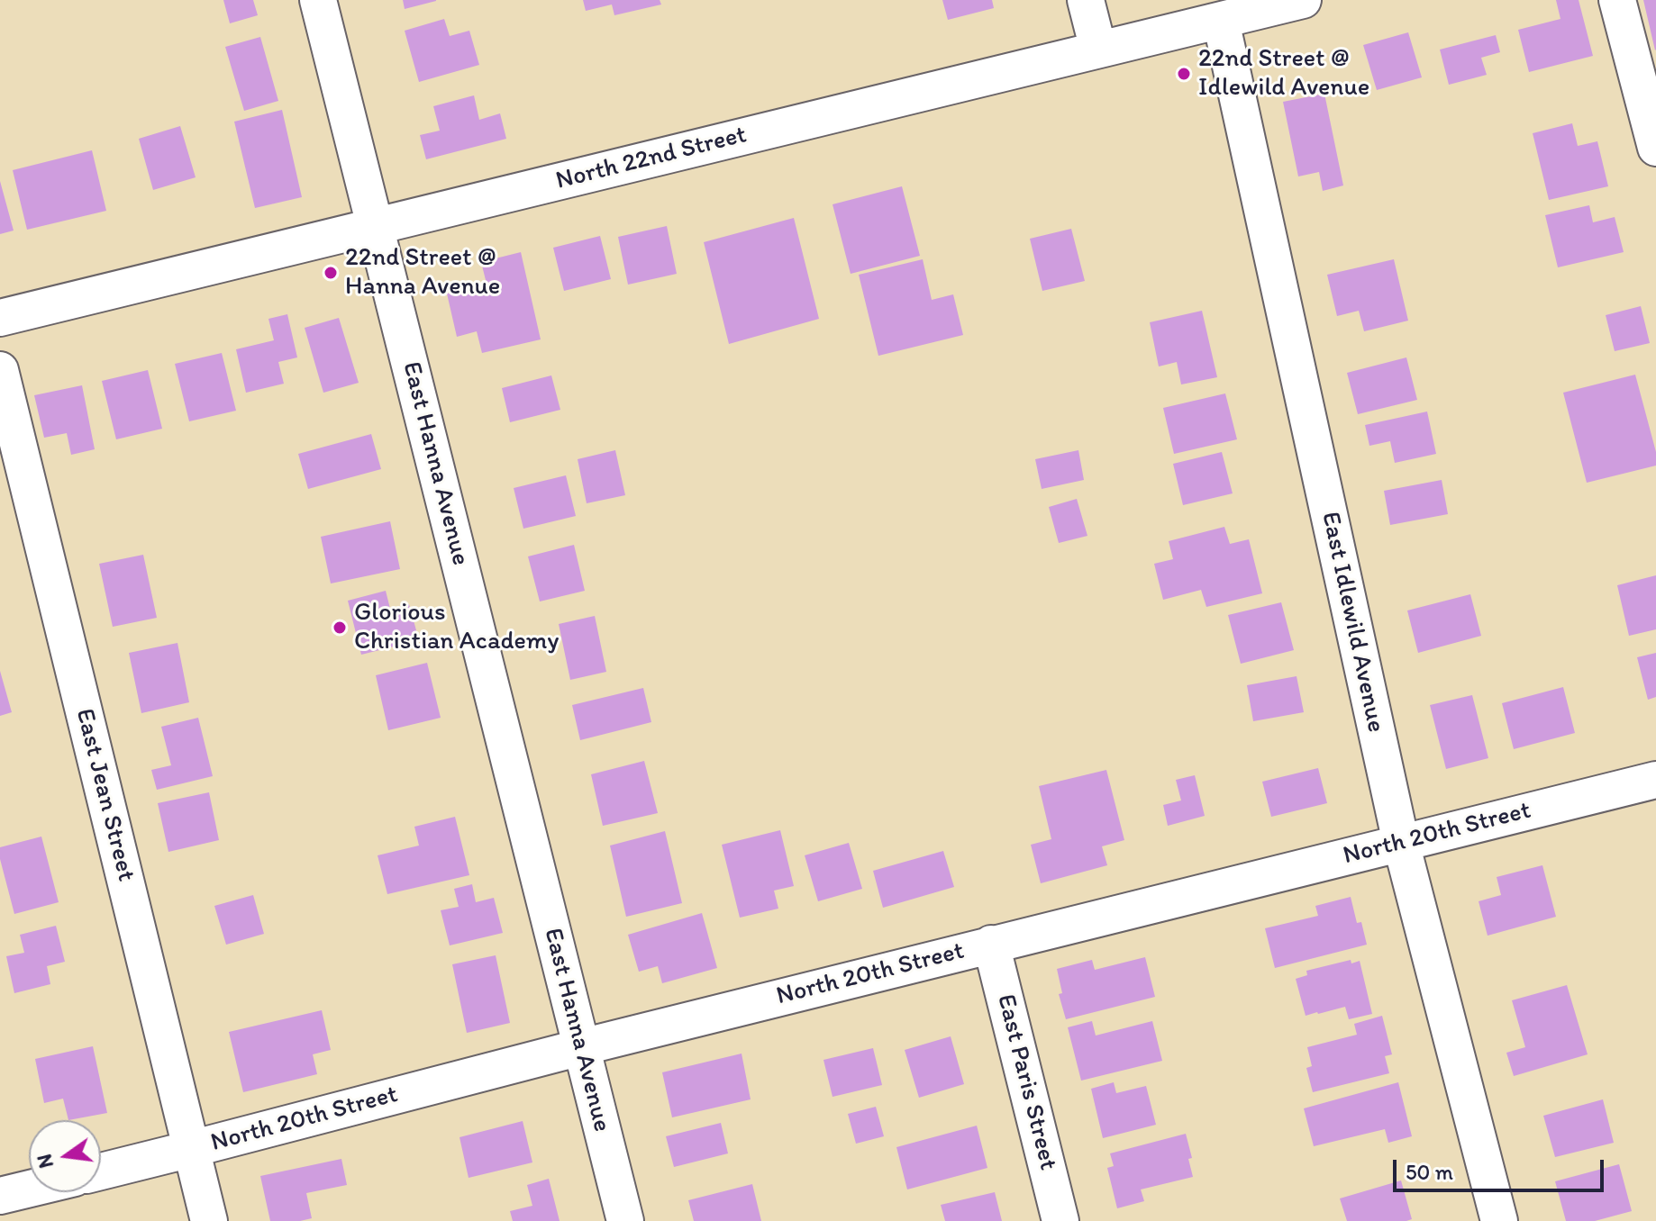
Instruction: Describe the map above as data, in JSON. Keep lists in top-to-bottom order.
{
  "streets": {
    "street": [
      "North 22nd Street",
      "East Hanna Avenue",
      "East Idlewild Avenue",
      "East Jean Street",
      "North 20th Street",
      "East Paris Street"
    ]
  },
  "crossings": [
    ["North 22nd Street", "East Hanna Avenue"],
    ["North 22nd Street", "East Idlewild Avenue"],
    ["East Hanna Avenue", "North 20th Street"],
    ["East Idlewild Avenue", "North 20th Street"],
    ["East Jean Street", "North 20th Street"],
    ["North 20th Street", "East Paris Street"]
  ],
  "places": ["22nd Street @ Idlewild Avenue", "22nd Street @ Hanna Avenue", "Glorious Christian Academy"],
  "scale_bar": "50 m",
  "north": "left"
}
